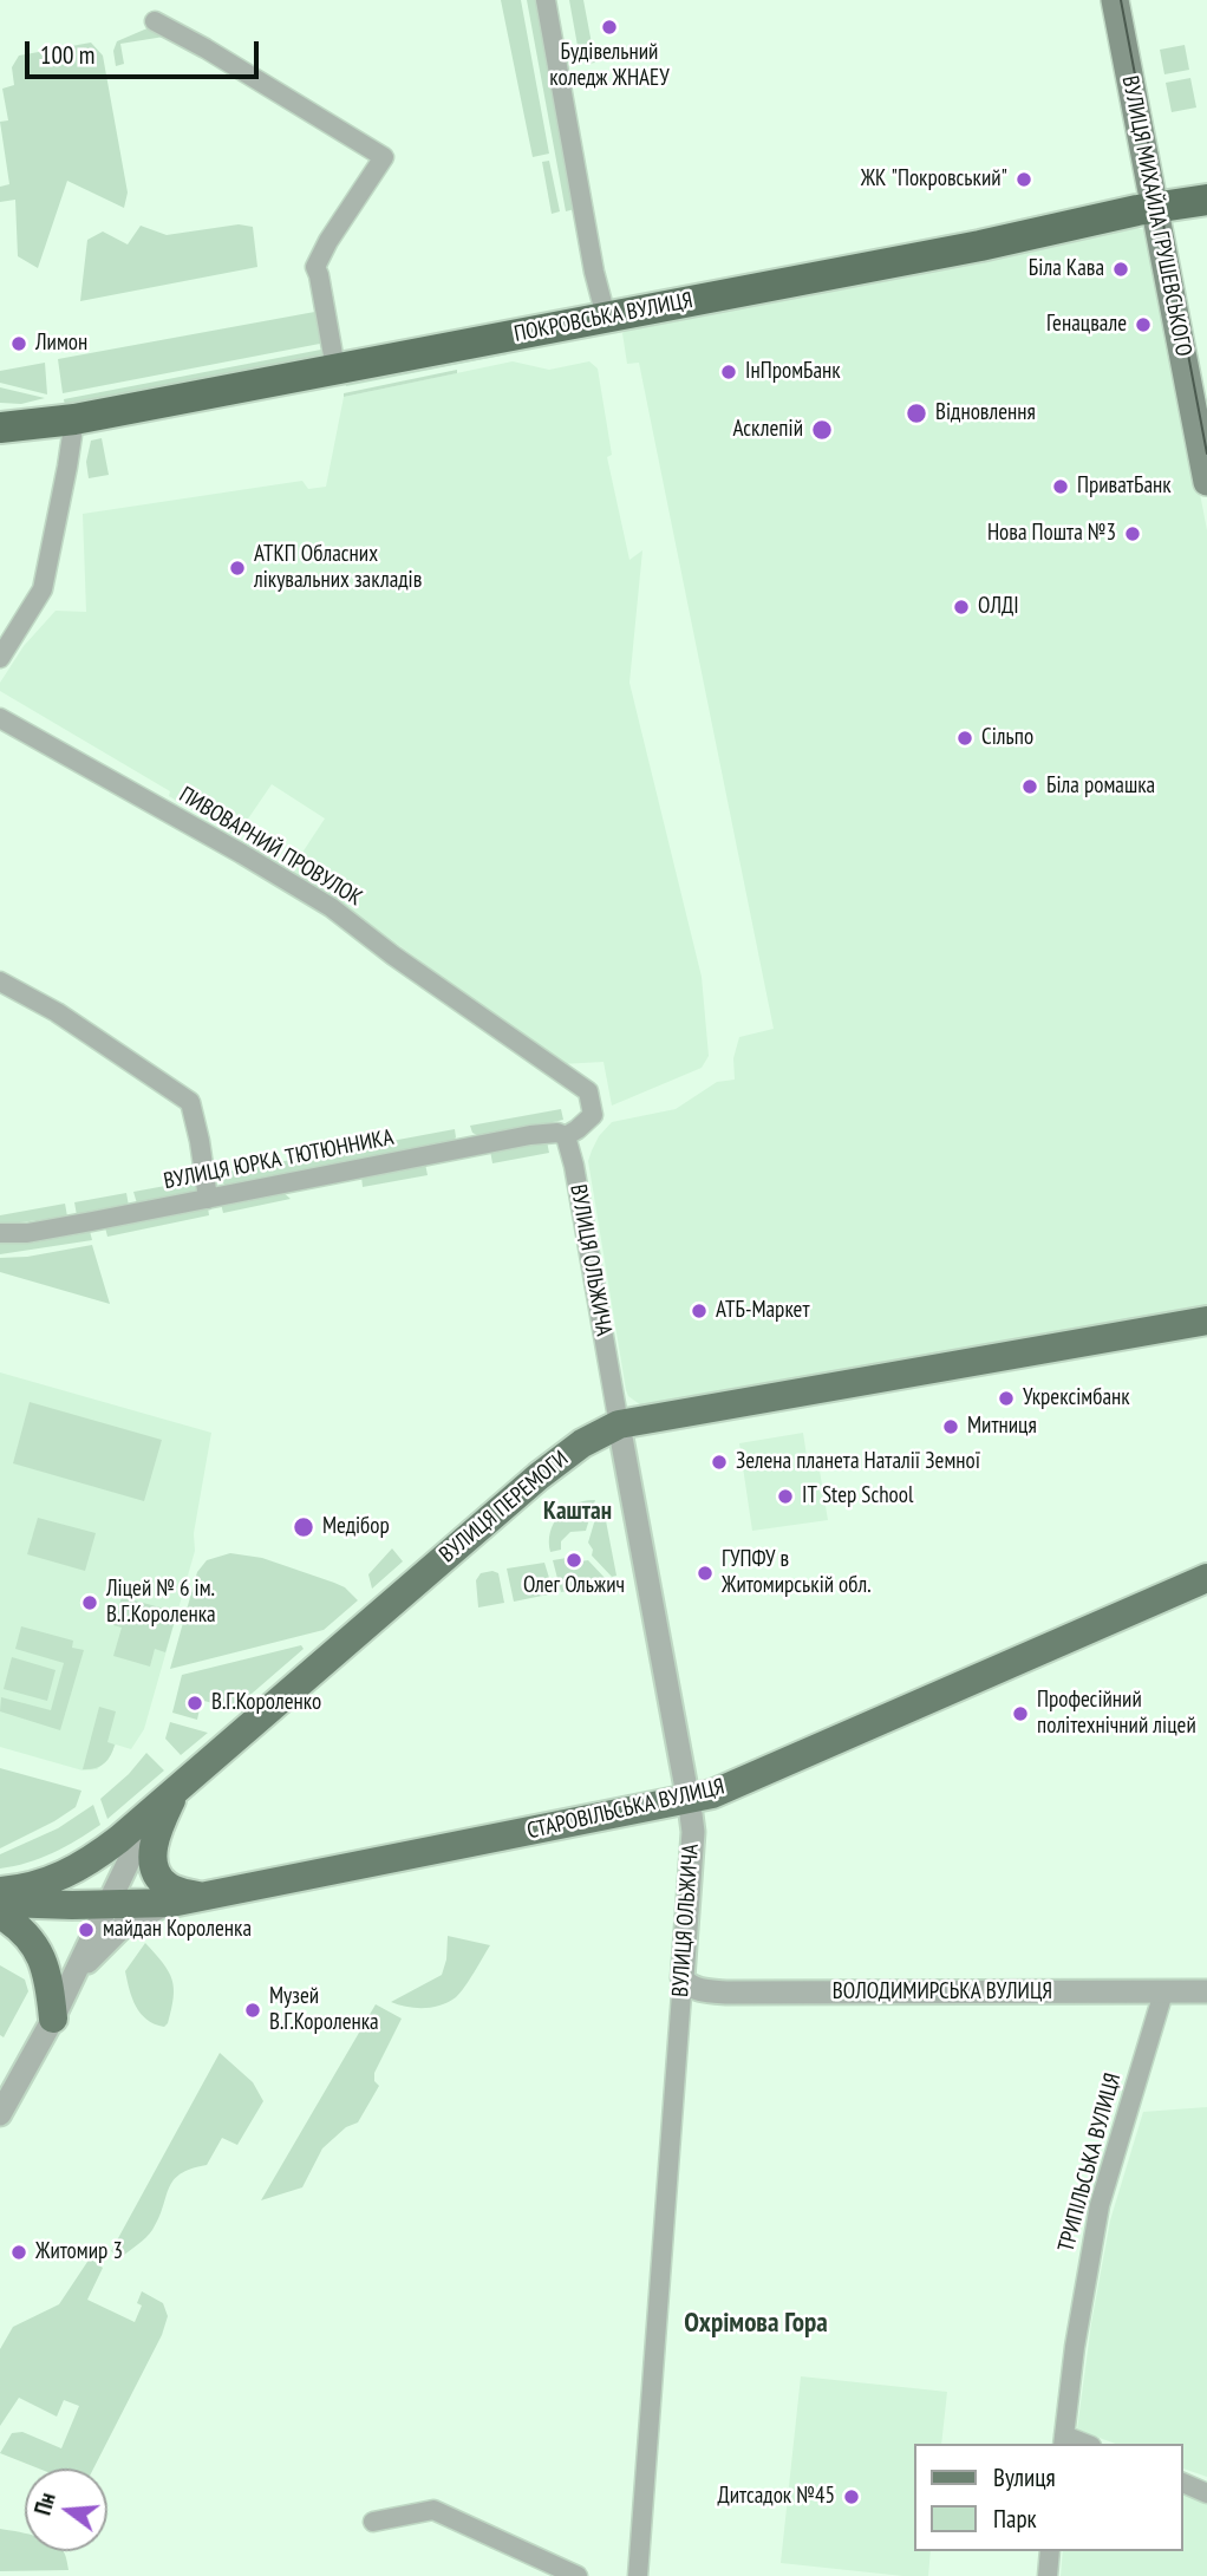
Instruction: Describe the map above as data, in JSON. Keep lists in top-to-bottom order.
{
  "streets": {
    "highway": ["ПОКРОВСЬКА ВУЛИЦЯ"],
    "main road": ["ВУЛИЦЯ МИХАЙЛА ГРУШЕВСЬКОГО", "ВУЛИЦЯ ПЕРЕМОГИ", "СТАРОВІЛЬСЬКА ВУЛИЦЯ"],
    "street": [
      "ПИВОВАРНИЙ ПРОВУЛОК",
      "ВУЛИЦЯ ЮРКА ТЮТЮННИКА",
      "ВУЛИЦЯ ОЛЬЖИЧА",
      "ВОЛОДИМИРСЬКА ВУЛИЦЯ",
      "ТРИПІЛЬСЬКА ВУЛИЦЯ"
    ]
  },
  "crossings": [
    ["ВУЛИЦЯ МИХАЙЛА ГРУШЕВСЬКОГО", "ПОКРОВСЬКА ВУЛИЦЯ"],
    ["ПИВОВАРНИЙ ПРОВУЛОК", "ВУЛИЦЯ ЮРКА ТЮТЮННИКА"],
    ["ПИВОВАРНИЙ ПРОВУЛОК", "ВУЛИЦЯ ОЛЬЖИЧА"],
    ["ВУЛИЦЯ ЮРКА ТЮТЮННИКА", "ВУЛИЦЯ ОЛЬЖИЧА"],
    ["ВУЛИЦЯ ОЛЬЖИЧА", "ВУЛИЦЯ ПЕРЕМОГИ"],
    ["ВУЛИЦЯ ОЛЬЖИЧА", "СТАРОВІЛЬСЬКА ВУЛИЦЯ"],
    ["ВУЛИЦЯ ОЛЬЖИЧА", "ВОЛОДИМИРСЬКА ВУЛИЦЯ"],
    ["ВОЛОДИМИРСЬКА ВУЛИЦЯ", "ТРИПІЛЬСЬКА ВУЛИЦЯ"]
  ],
  "districts": ["Каштан", "Охрімова Гора"],
  "places": [
    "Будівельний коледж ЖНАЕУ",
    "ЖК \"Покровський\"",
    "Біла Кава",
    "Генацвале",
    "Лимон",
    "ІнПромБанк",
    "Відновлення",
    "Асклепій",
    "ПриватБанк",
    "Нова Пошта №3",
    "АТКП Обласних лікувальних закладів",
    "ОЛДІ",
    "Сільпо",
    "Біла ромашка",
    "АТБ-Маркет",
    "Укрексімбанк",
    "Митниця",
    "Зелена планета Наталії Земної",
    "IT Step School",
    "Медібор",
    "Олег Ольжич",
    "ГУПФУ в Житомирській обл.",
    "Ліцей № 6 ім. В.Г.Короленка",
    "В.Г.Короленко",
    "Професійний політехнічний ліцей",
    "майдан Короленка",
    "Музей В.Г.Короленка",
    "Житомир 3",
    "Дитсадок №45"
  ],
  "legend": ["Вулиця", "Парк"],
  "scale_bar": "100 m",
  "north": "left"
}
